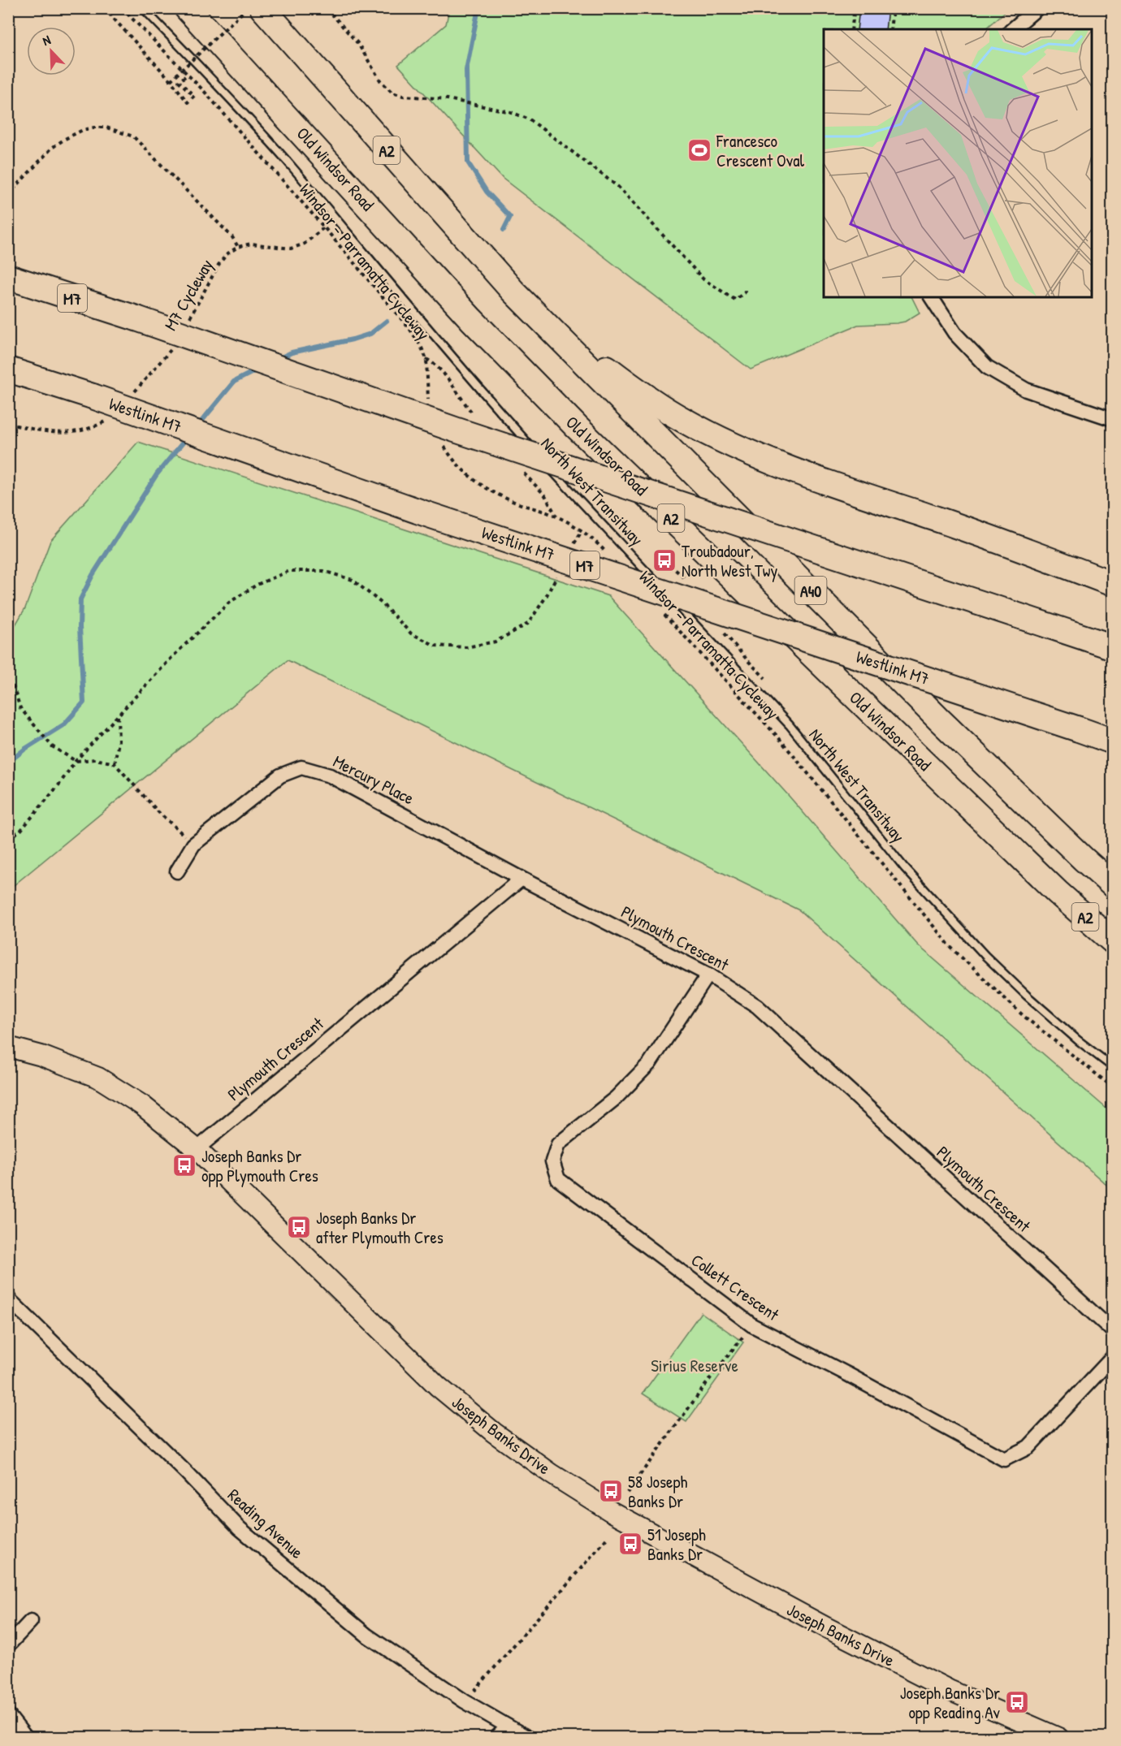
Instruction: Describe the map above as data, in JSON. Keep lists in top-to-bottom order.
{
  "streets": {
    "highway": [
      "A2",
      "Old Windsor Road",
      "M7",
      "Westlink M7",
      "A40"
    ],
    "street": [
      "Mercury Place",
      "Plymouth Crescent",
      "Collett Crescent",
      "Joseph Banks Drive",
      "Reading Avenue"
    ],
    "lane": ["North West Transitway"],
    "path": ["Windsor - Parramatta Cycleway", "M7 Cycleway"]
  },
  "crossings": [
    ["A2", "A40"],
    ["Mercury Place", "Plymouth Crescent"],
    ["Plymouth Crescent", "Collett Crescent"],
    ["Plymouth Crescent", "Joseph Banks Drive"]
  ],
  "parks": ["Sirius Reserve"],
  "places": {
    "sports": ["Francesco Crescent Oval"],
    "bus stop": [
      "Troubadour, North West Twy",
      "Joseph Banks Dr opp Plymouth Cres",
      "Joseph Banks Dr after Plymouth Cres",
      "58 Joseph Banks Dr",
      "51 Joseph Banks Dr",
      "Joseph Banks Dr opp Reading Av"
    ]
  },
  "north": "top left"
}
